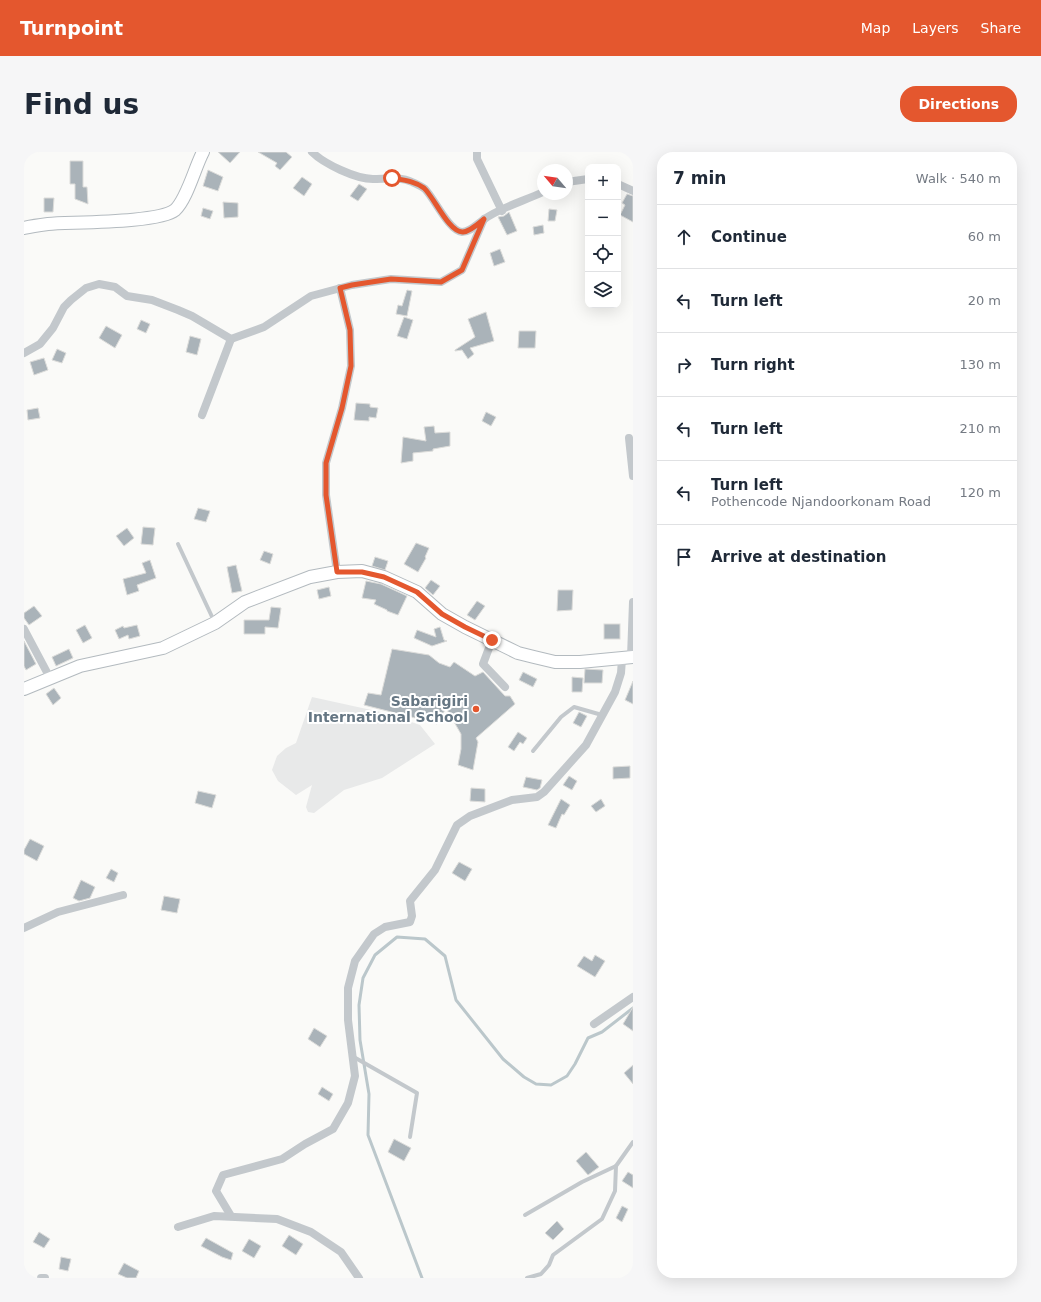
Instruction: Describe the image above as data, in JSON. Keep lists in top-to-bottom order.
{
  "places": ["Sabarigiri International School"],
  "north": "top left",
  "page": {
    "header": "Turnpoint",
    "nav": ["Map", "Layers", "Share"],
    "buttons": "Directions",
    "title": "Find us",
    "heading": ["7 min", "Walk · 540 m"],
    "map_buttons": ["+", "−"],
    "list": [
      ["Continue", "60 m"],
      ["Turn left", "20 m"],
      ["Turn right", "130 m"],
      ["Turn left", "210 m"],
      ["Turn left", "Pothencode Njandoorkonam Road", "120 m"],
      "Arrive at destination"
    ]
  }
}
